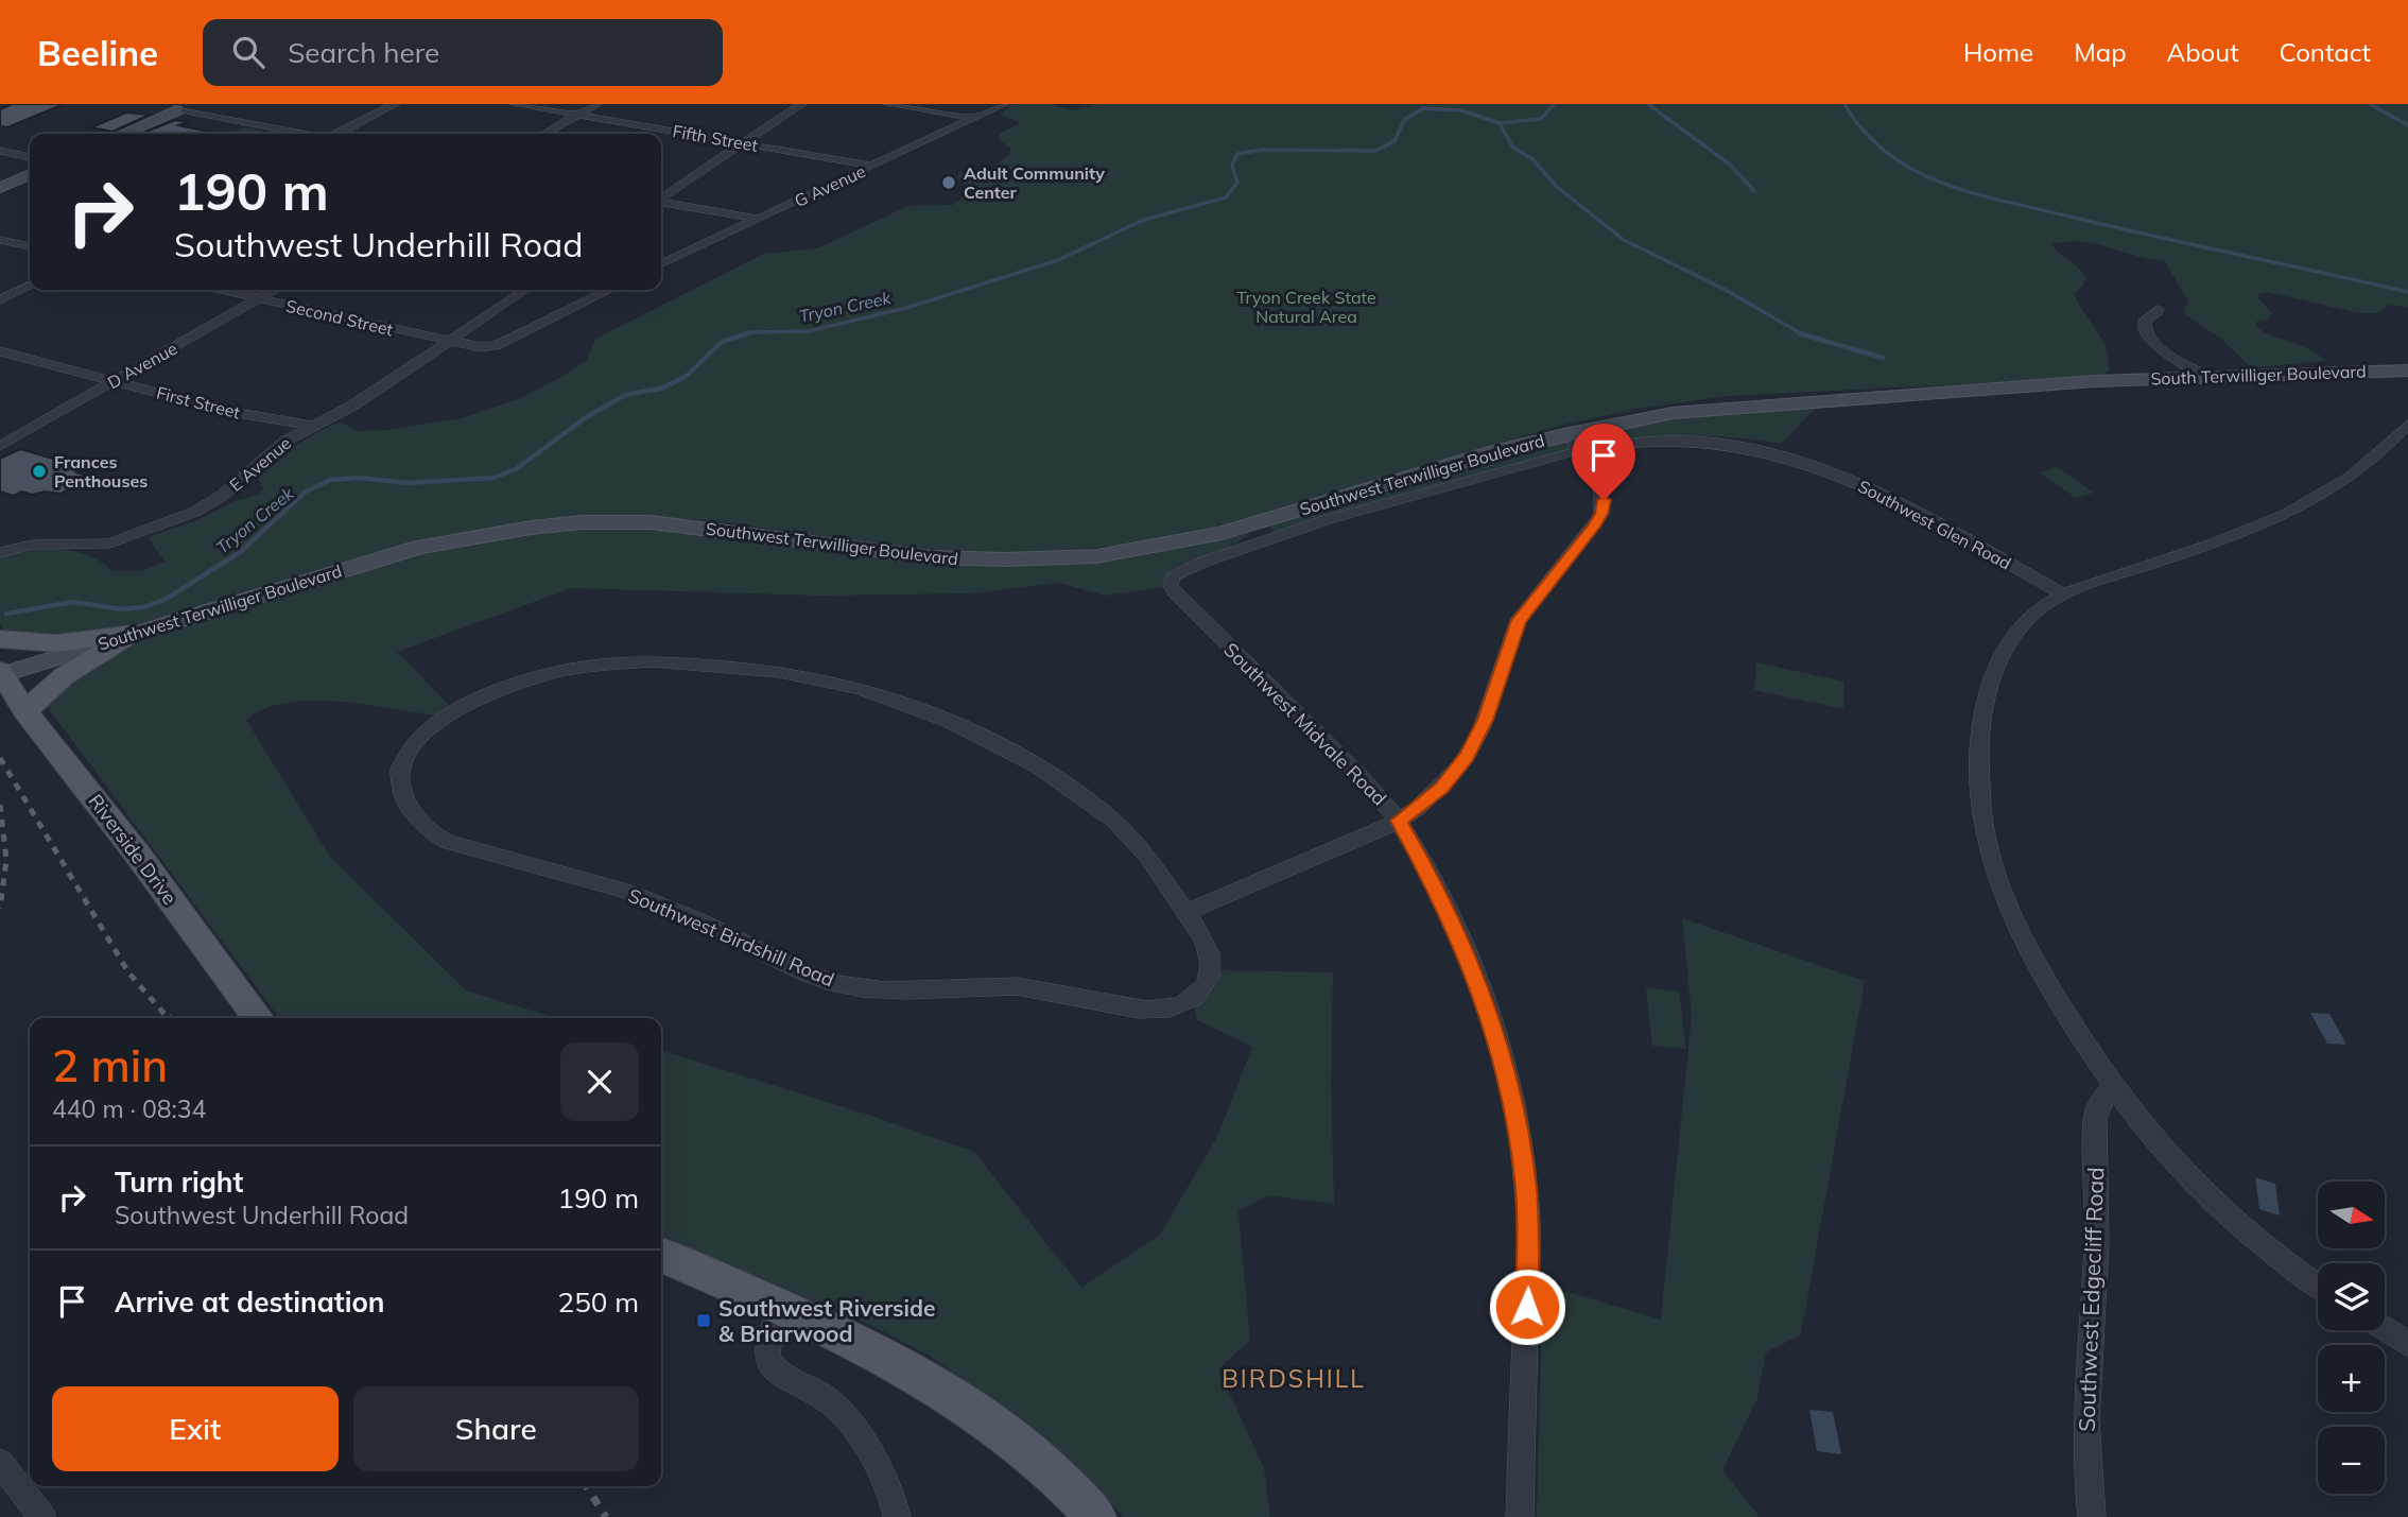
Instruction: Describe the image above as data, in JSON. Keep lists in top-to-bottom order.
{
  "streets": {
    "main road": ["South Terwilliger Boulevard", "Southwest Terwilliger Boulevard", "Riverside Drive"],
    "street": [
      "Fifth Street",
      "G Avenue",
      "Second Street",
      "D Avenue",
      "First Street",
      "E Avenue",
      "Southwest Glen Road",
      "Southwest Midvale Road",
      "Southwest Birdshill Road",
      "Southwest Edgecliff Road"
    ]
  },
  "crossings": [
    ["Fifth Street", "G Avenue"],
    ["Second Street", "D Avenue"],
    ["Second Street", "E Avenue"],
    ["D Avenue", "First Street"],
    ["South Terwilliger Boulevard", "Southwest Terwilliger Boulevard"],
    ["First Street", "E Avenue"],
    ["Southwest Terwilliger Boulevard", "Riverside Drive"],
    ["Southwest Glen Road", "Southwest Midvale Road"]
  ],
  "districts": ["BIRDSHILL"],
  "water": ["Tryon Creek"],
  "parks": ["Tryon Creek State Natural Area"],
  "places": {
    "other": ["Adult Community Center", "Frances Penthouses"],
    "transit": ["Southwest Riverside & Briarwood"]
  },
  "north": "right",
  "page": {
    "header": "Beeline",
    "search": "Search here",
    "nav": [
      "Home",
      "Map",
      "About",
      "Contact"
    ],
    "turn": ["190 m", "Southwest Underhill Road"],
    "heading": ["2 min", "440 m · 08:34"],
    "list": [
      {
        "name": "Turn right",
        "note": "Southwest Underhill Road",
        "value": "190 m"
      },
      {
        "name": "Arrive at destination",
        "value": "250 m"
      }
    ],
    "map_buttons": ["+", "−"],
    "buttons": ["Exit", "Share"]
  }
}
